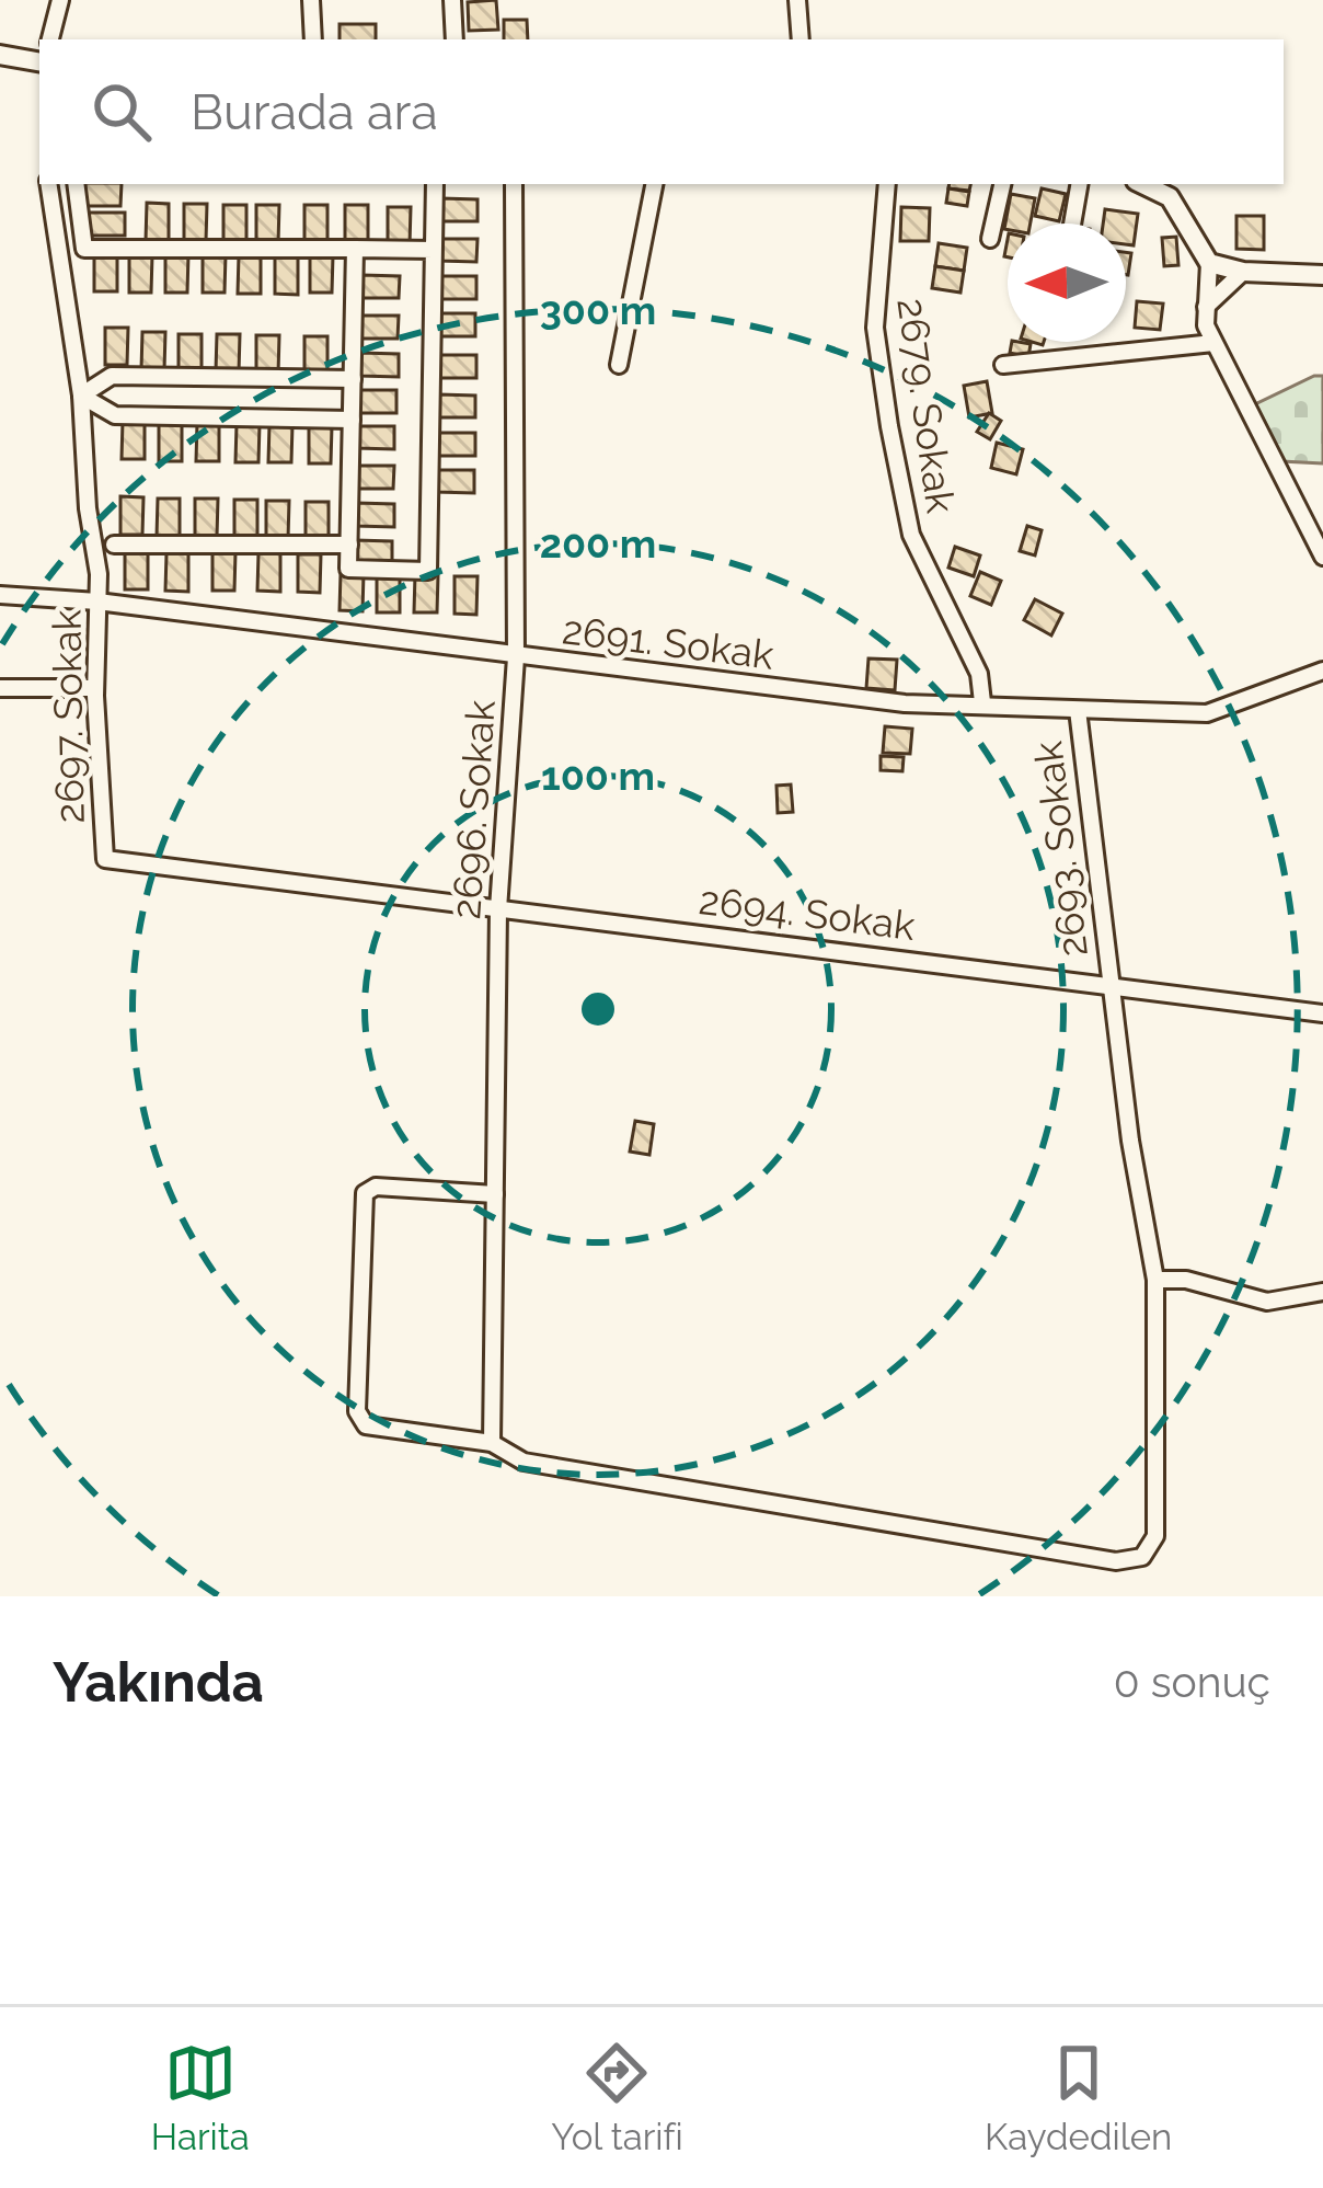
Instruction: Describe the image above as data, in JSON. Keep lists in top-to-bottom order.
{
  "streets": {
    "street": [
      "2679. Sokak",
      "2691. Sokak",
      "2697. Sokak",
      "2696. Sokak",
      "2693. Sokak",
      "2694. Sokak"
    ]
  },
  "crossings": [
    ["2679. Sokak", "2691. Sokak"],
    ["2691. Sokak", "2697. Sokak"],
    ["2691. Sokak", "2696. Sokak"],
    ["2691. Sokak", "2693. Sokak"],
    ["2697. Sokak", "2696. Sokak"],
    ["2697. Sokak", "2694. Sokak"],
    ["2696. Sokak", "2693. Sokak"],
    ["2696. Sokak", "2694. Sokak"],
    ["2693. Sokak", "2694. Sokak"]
  ],
  "north": "left",
  "page": {
    "search": "Burada ara",
    "heading": ["Yakında", "0 sonuç"],
    "nav": ["Harita", "Yol tarifi", "Kaydedilen"]
  },
  "rings": ["300 m", "200 m", "100 m"]
}
